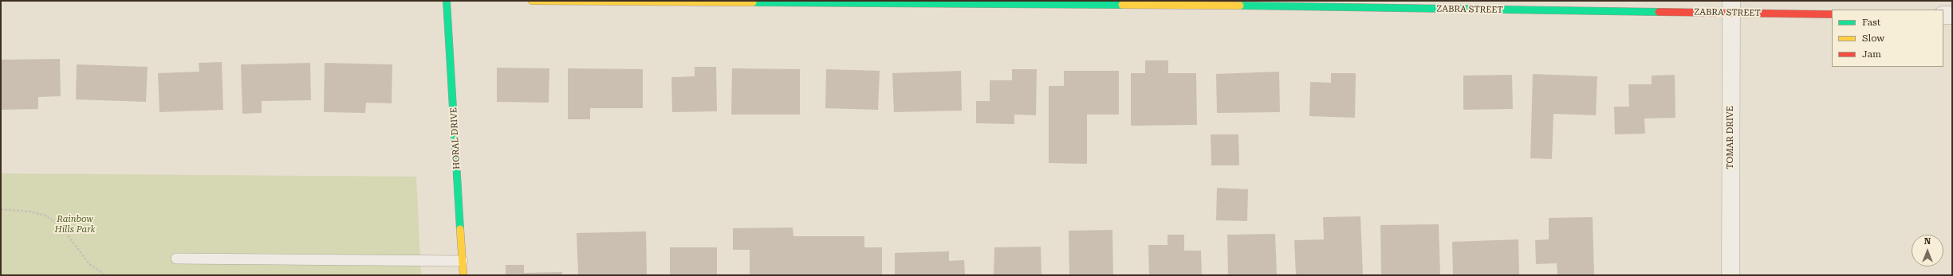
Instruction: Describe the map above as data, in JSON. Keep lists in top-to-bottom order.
{
  "streets": {
    "street": ["ZABRA STREET", "TOMAR DRIVE", "HORAL DRIVE"]
  },
  "crossings": [
    ["ZABRA STREET", "TOMAR DRIVE"]
  ],
  "parks": ["Rainbow Hills Park"],
  "legend": ["Fast", "Slow", "Jam"],
  "north": "top"
}
